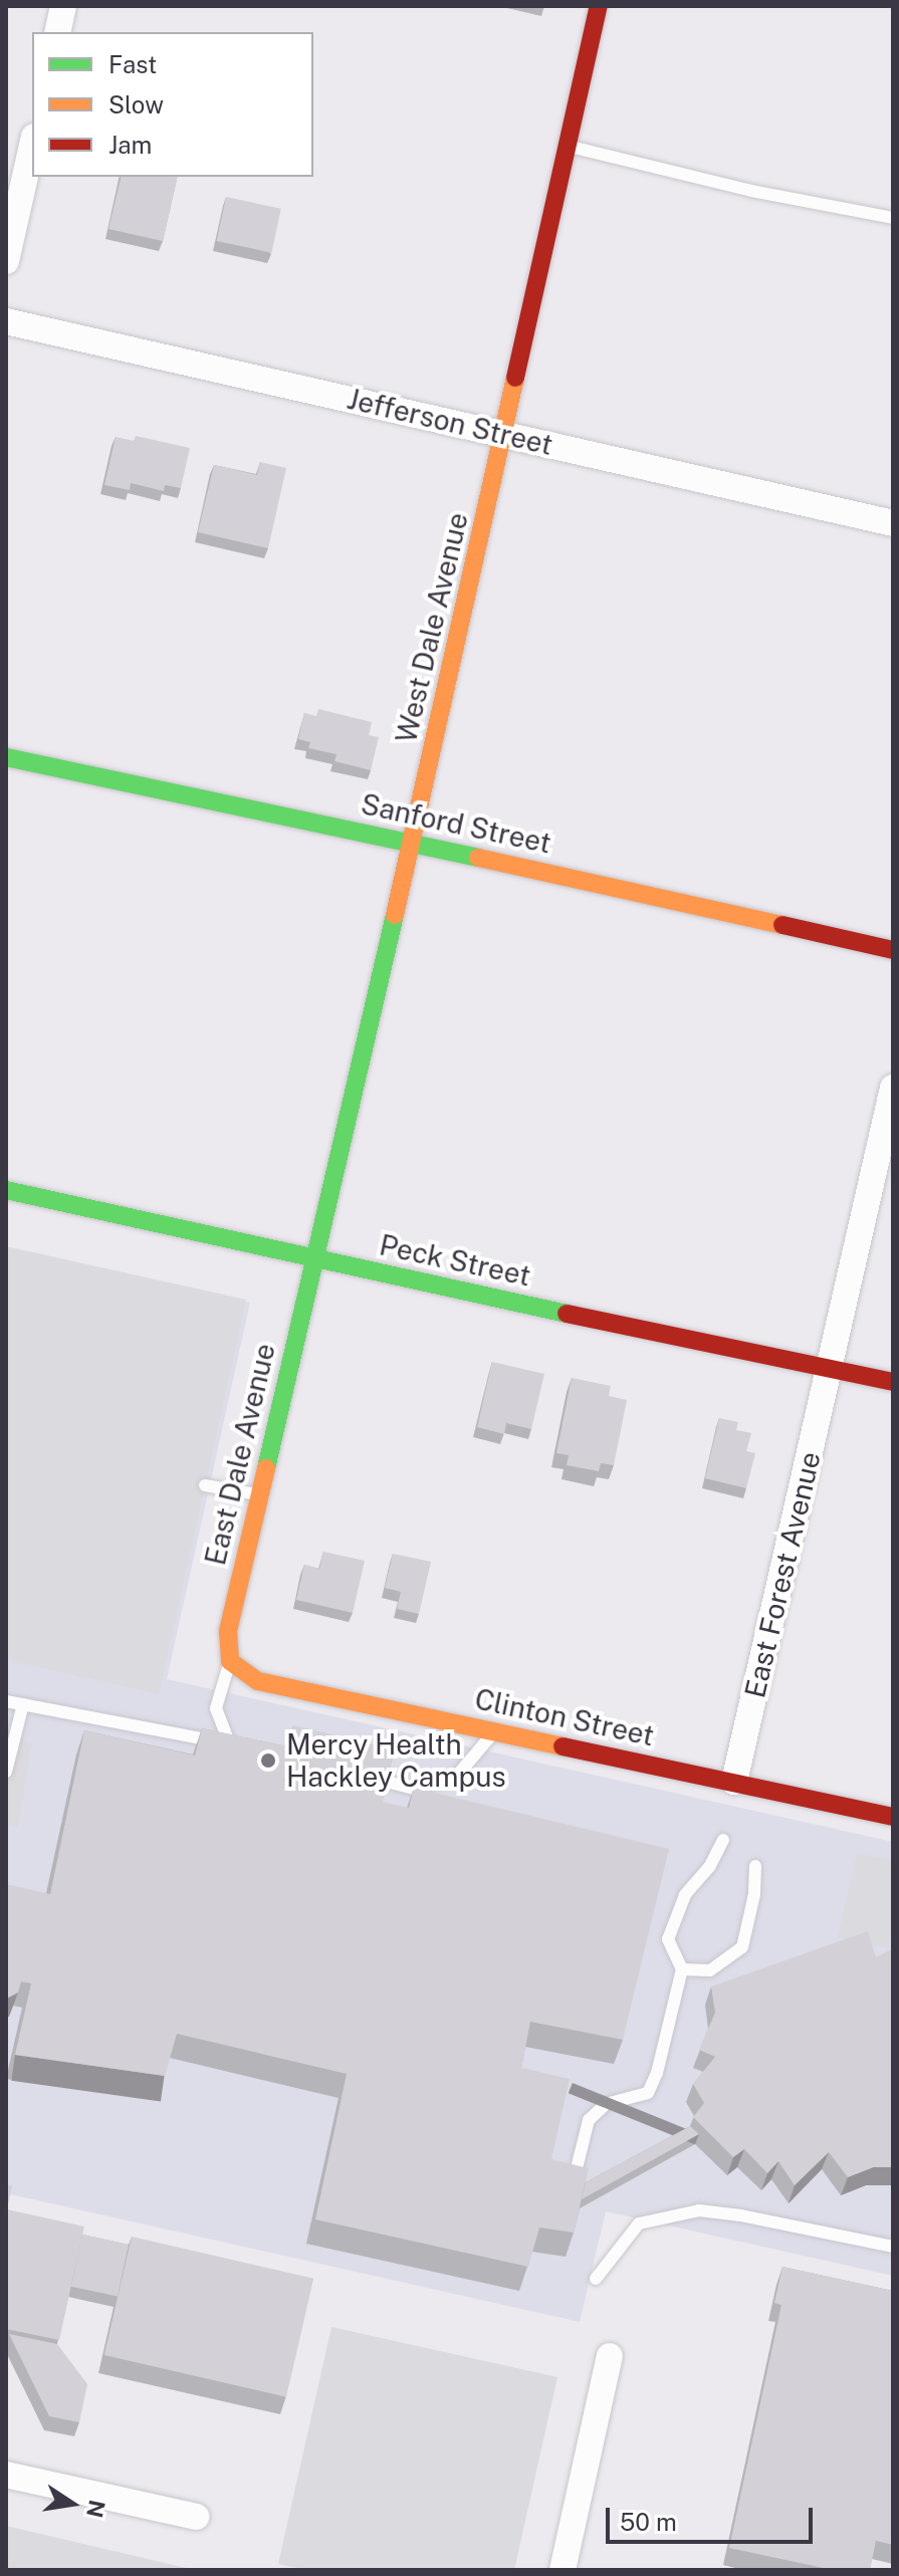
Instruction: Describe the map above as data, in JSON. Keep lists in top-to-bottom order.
{
  "streets": {
    "street": [
      "Jefferson Street",
      "West Dale Avenue",
      "Sanford Street",
      "Peck Street",
      "East Dale Avenue",
      "East Forest Avenue",
      "Clinton Street"
    ]
  },
  "crossings": [
    ["Jefferson Street", "West Dale Avenue"],
    ["West Dale Avenue", "Sanford Street"],
    ["West Dale Avenue", "Peck Street"],
    ["West Dale Avenue", "East Dale Avenue"],
    ["Peck Street", "East Dale Avenue"],
    ["Peck Street", "East Forest Avenue"],
    ["East Dale Avenue", "Clinton Street"],
    ["East Forest Avenue", "Clinton Street"]
  ],
  "places": ["Mercy Health Hackley Campus"],
  "legend": ["Fast", "Slow", "Jam"],
  "scale_bar": "50 m",
  "north": "right"
}
